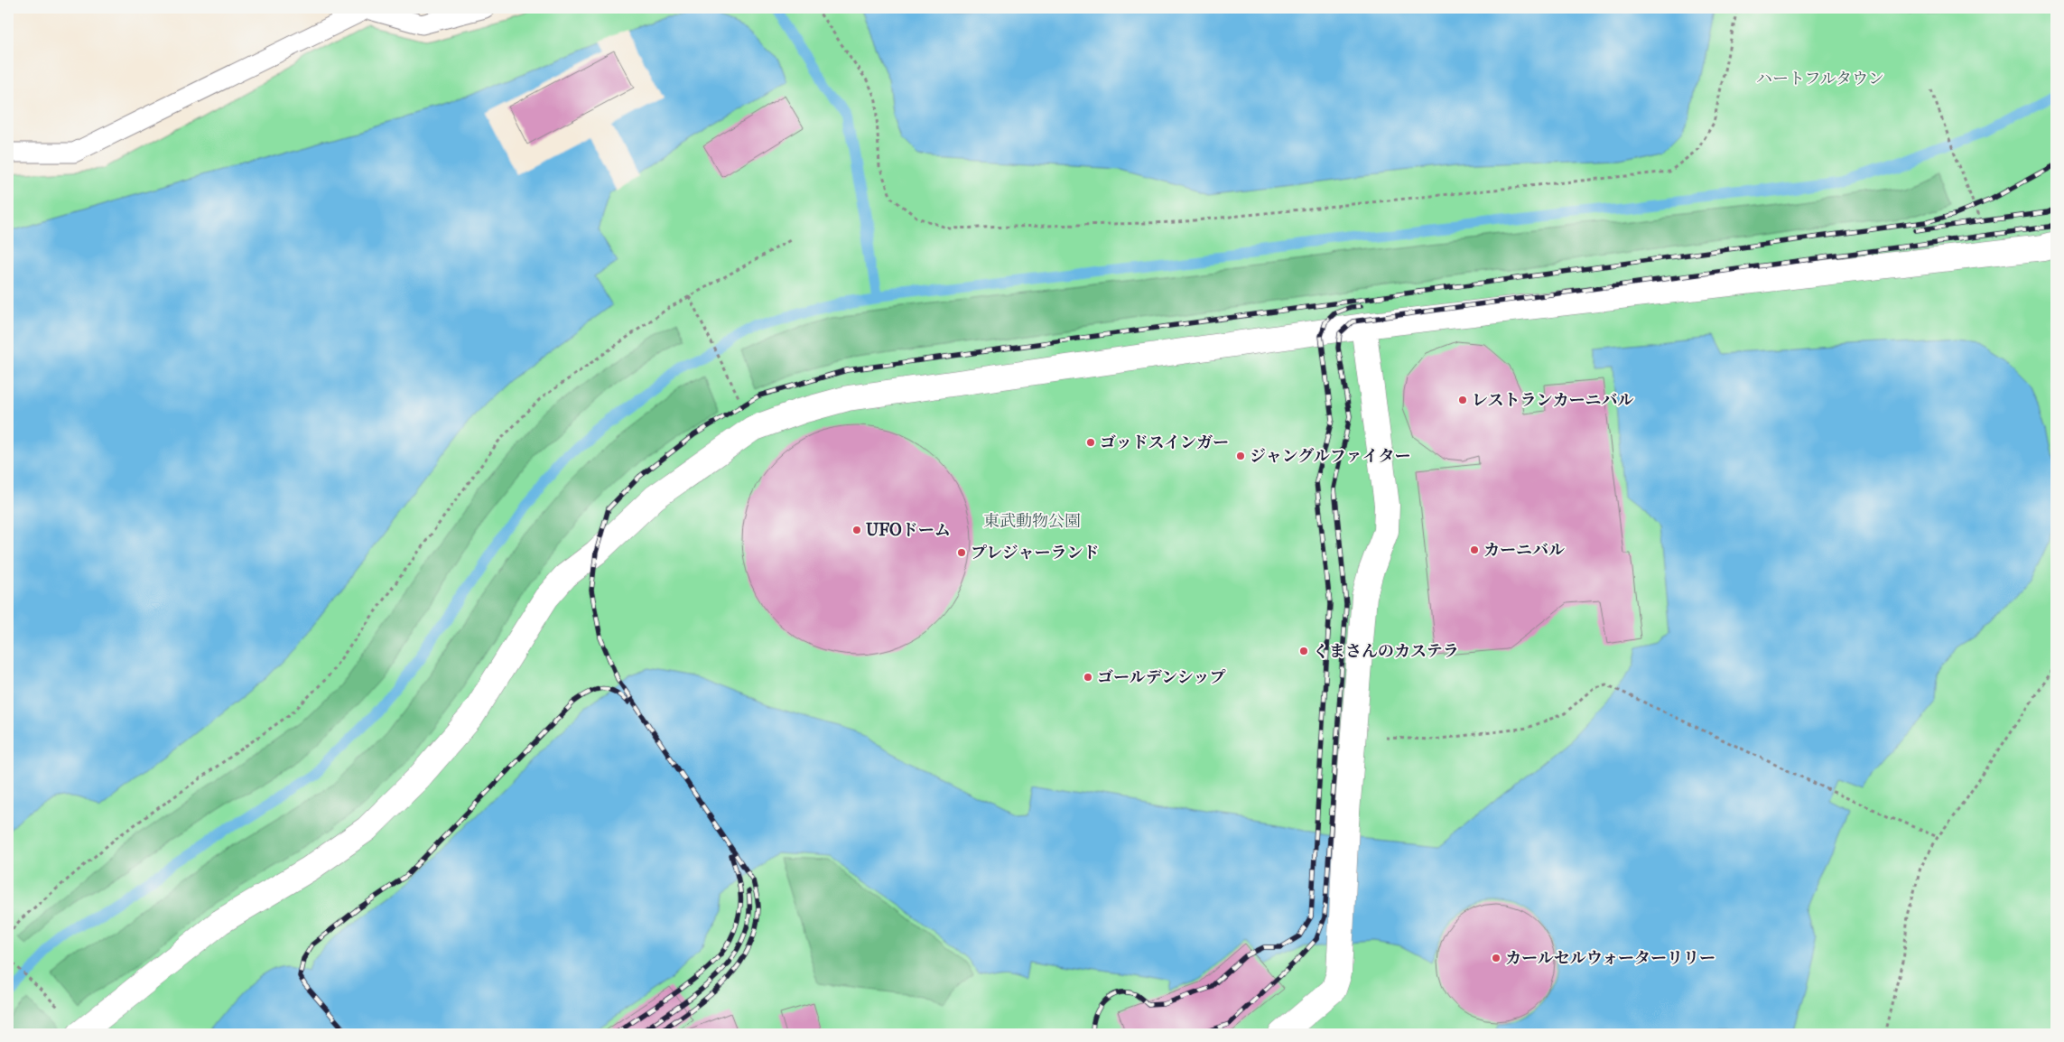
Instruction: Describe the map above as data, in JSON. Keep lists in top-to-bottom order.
{
  "parks": ["ハートフルタウン", "東武動物公園"],
  "places": [
    "レストランカーニバル",
    "ゴッドスインガー",
    "ジャングルファイター",
    "UFOドーム",
    "カーニバル",
    "プレジャーランド",
    "くまさんのカステラ",
    "ゴールデンシップ",
    "カールセルウォーターリリー"
  ]
}
